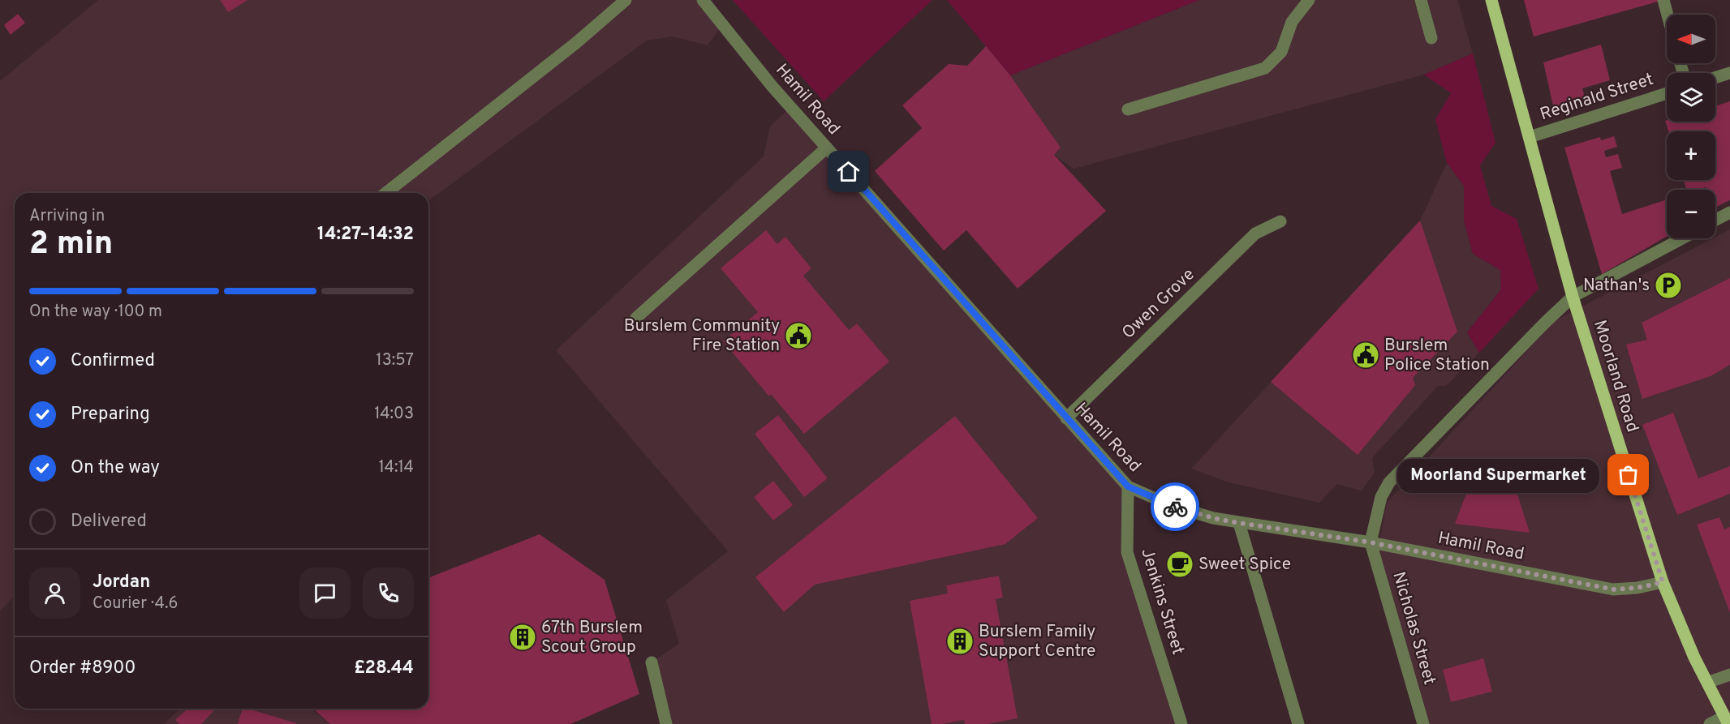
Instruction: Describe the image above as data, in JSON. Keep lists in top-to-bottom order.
{
  "streets": {
    "main road": ["Moorland Road"],
    "street": [
      "Reginald Street",
      "Hamil Road",
      "Owen Grove",
      "Jenkins Street",
      "Nicholas Street"
    ]
  },
  "crossings": [
    ["Reginald Street", "Moorland Road"],
    ["Hamil Road", "Owen Grove"],
    ["Hamil Road", "Moorland Road"],
    ["Hamil Road", "Jenkins Street"],
    ["Hamil Road", "Nicholas Street"]
  ],
  "places": {
    "parking": ["Nathan's"],
    "public building": ["Burslem Community Fire Station", "Burslem Police Station"],
    "other": ["Moorland Supermarket"],
    "cafe": ["Sweet Spice"],
    "building": ["67th Burslem Scout Group", "Burslem Family Support Centre"]
  },
  "north": "left",
  "page": {
    "map_buttons": ["+", "−"],
    "heading": ["2 min", "Arriving in", "14:27–14:32"],
    "panel": [
      "Jordan",
      "Courier · 4.6",
      "Order #8900",
      "£28.44"
    ],
    "bar": "On the way · 100 m",
    "list": [
      ["Confirmed", "13:57"],
      ["Preparing", "14:03"],
      ["On the way", "14:14"],
      "Delivered"
    ],
    "bubble": "Moorland Supermarket"
  }
}
